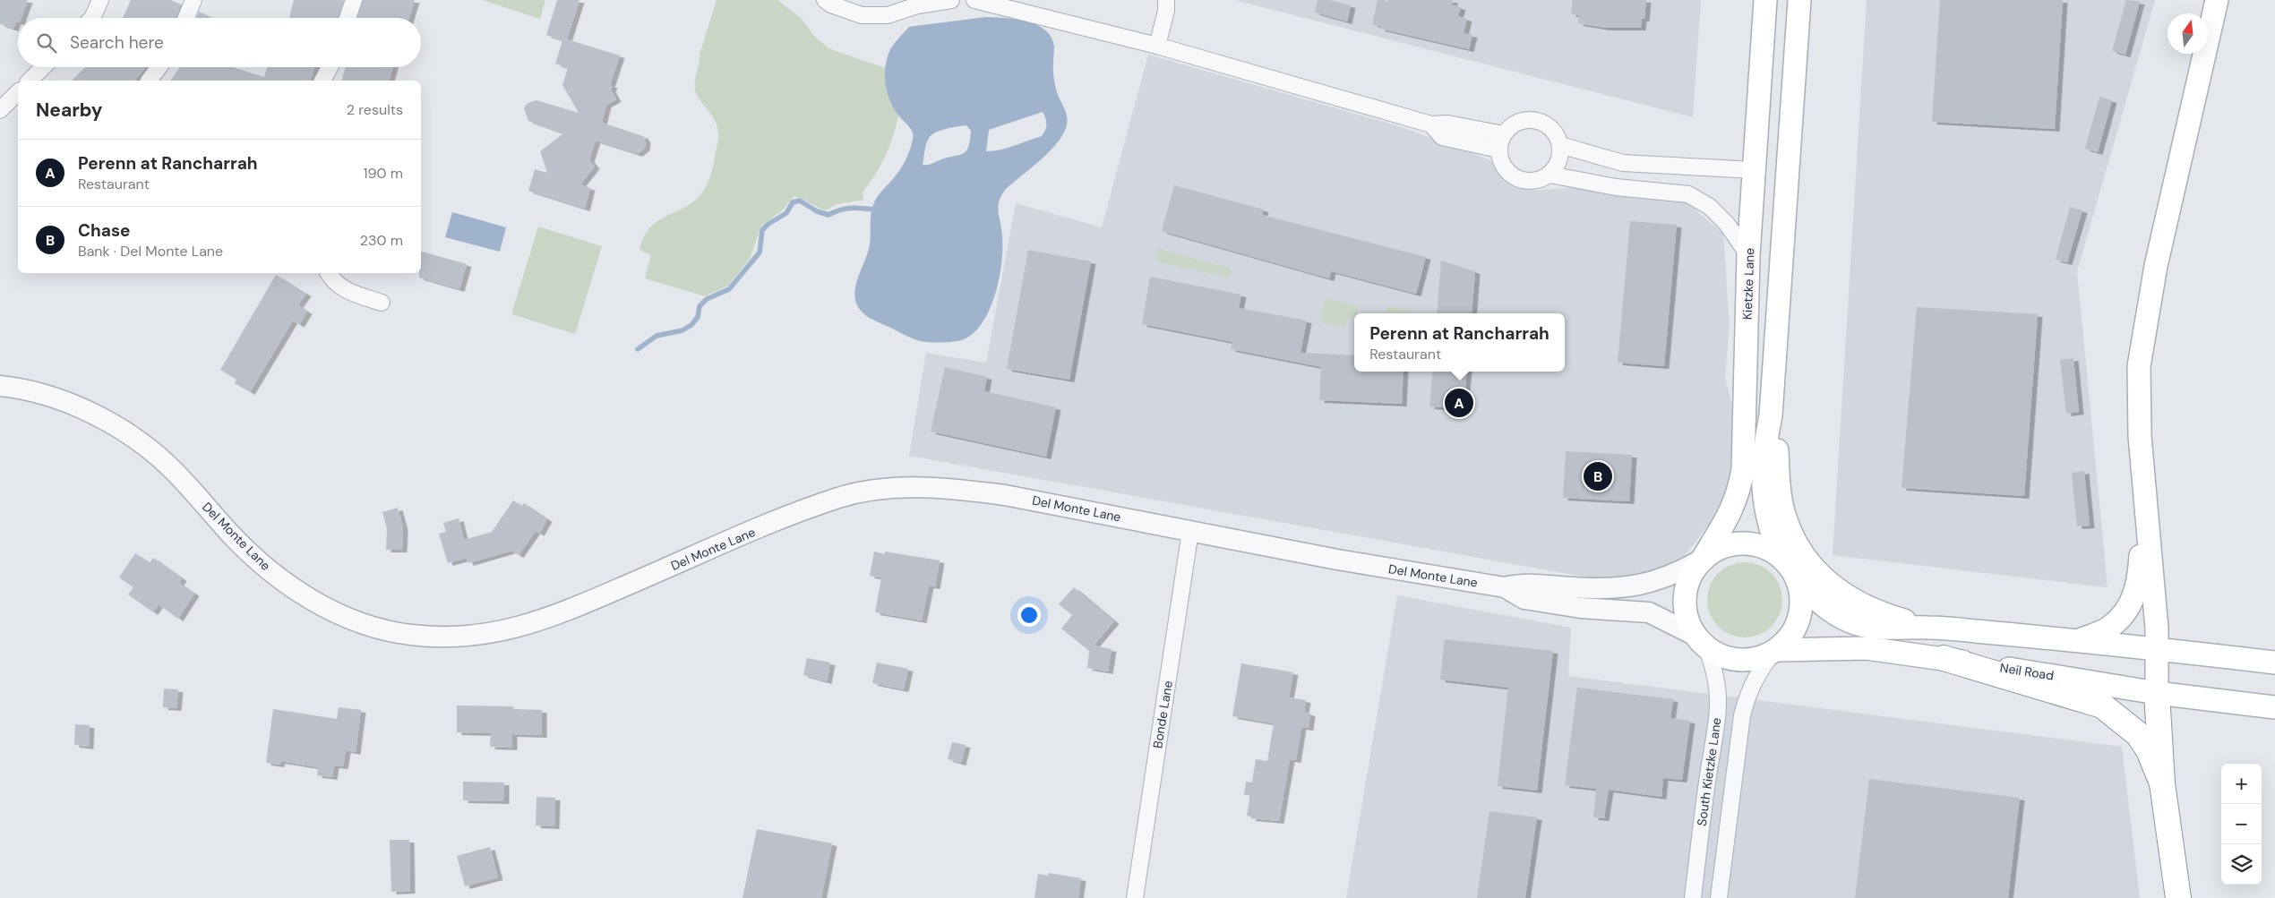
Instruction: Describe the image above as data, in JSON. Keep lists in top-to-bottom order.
{
  "streets": {
    "main road": ["Kietzke Lane", "Neil Road"],
    "street": ["Del Monte Lane", "Bonde Lane", "South Kietzke Lane"]
  },
  "crossings": [
    ["Kietzke Lane", "Del Monte Lane"],
    ["Kietzke Lane", "Neil Road"],
    ["Kietzke Lane", "South Kietzke Lane"],
    ["Del Monte Lane", "Neil Road"],
    ["Del Monte Lane", "Bonde Lane"],
    ["Del Monte Lane", "South Kietzke Lane"],
    ["Neil Road", "South Kietzke Lane"]
  ],
  "north": "top",
  "page": {
    "search": "Search here",
    "heading": ["Nearby", "2 results"],
    "list": [
      {
        "mark": "A",
        "name": "Perenn at Rancharrah",
        "note": "Restaurant",
        "value": "190 m"
      },
      {
        "mark": "B",
        "name": "Chase",
        "note": "Bank · Del Monte Lane",
        "value": "230 m"
      }
    ],
    "popup": ["Perenn at Rancharrah", "Restaurant"],
    "pins": ["A", "B"],
    "map_buttons": ["+", "−"]
  }
}
